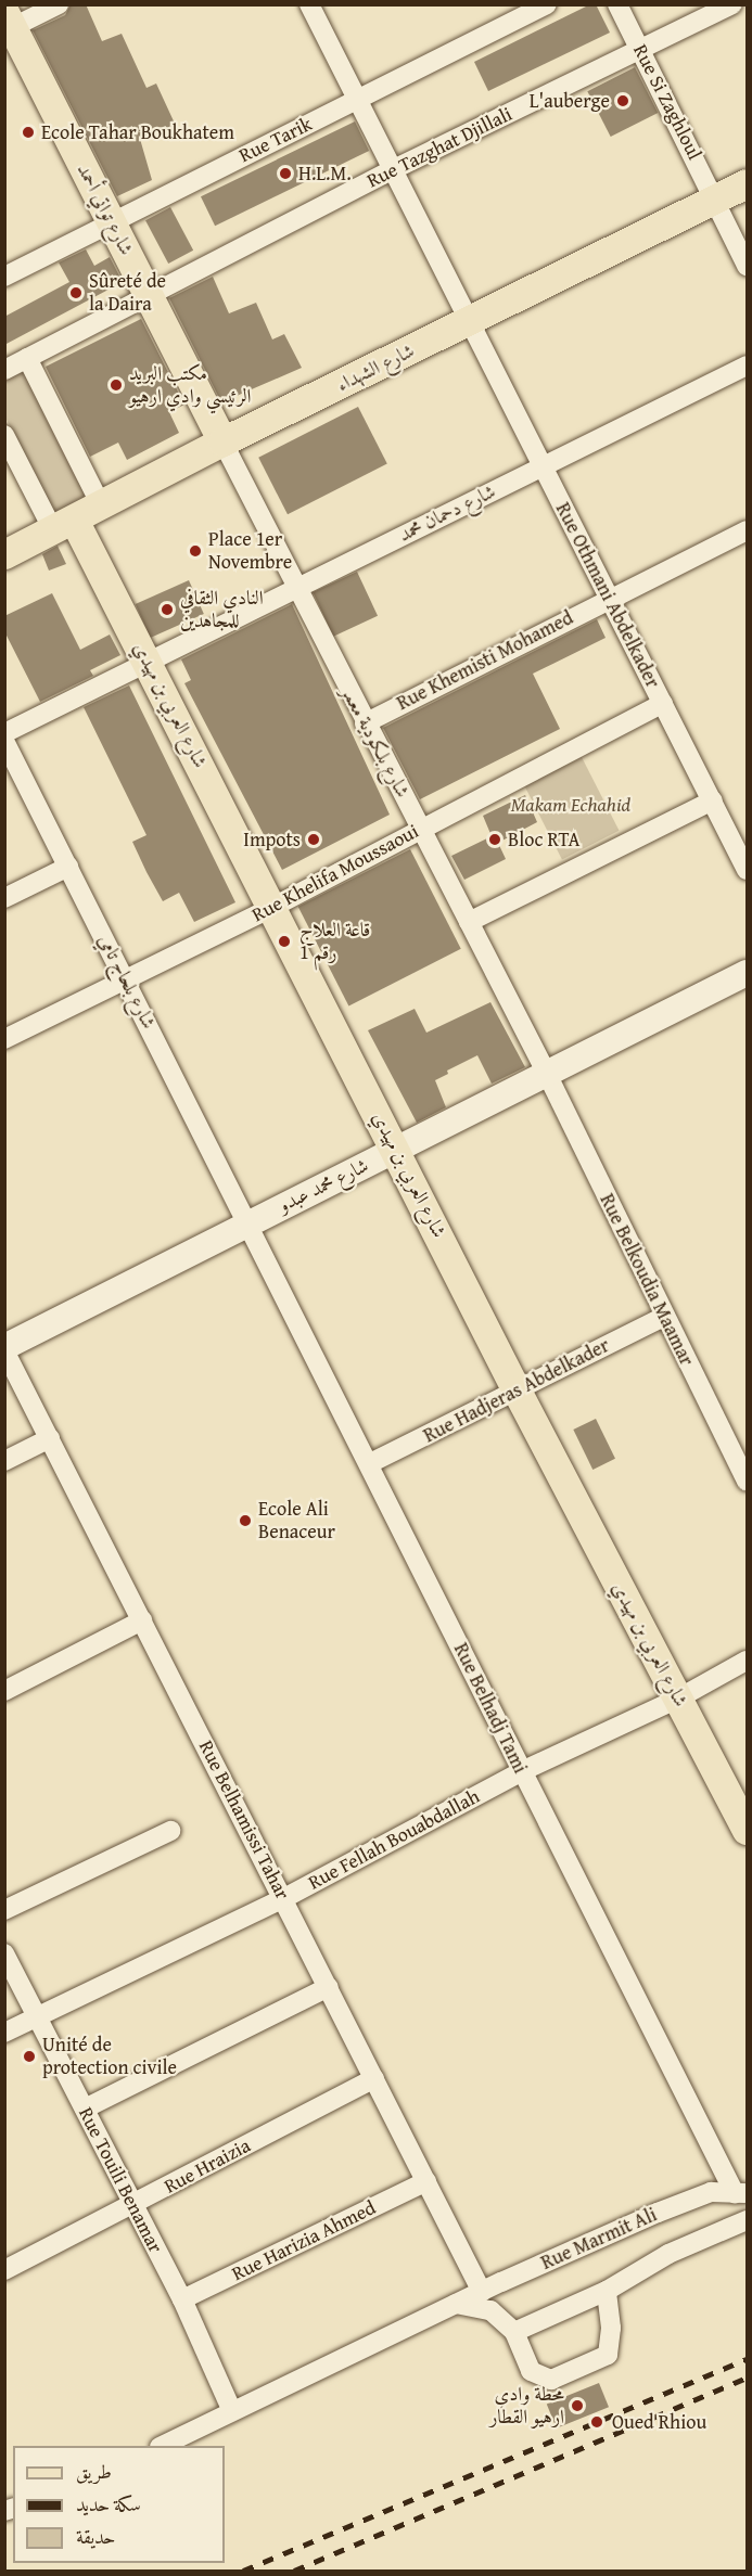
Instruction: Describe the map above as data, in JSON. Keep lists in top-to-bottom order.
{
  "streets": {
    "main road": ["شارع تواتي أحمد", "شارع الشهداء", "شارع العربي بن مهيدي"],
    "street": [
      "Rue Si Zaghloul",
      "Rue Tarik",
      "Rue Tazghat Djillali",
      "شارع دحمان محمد",
      "Rue Othmani Abdelkader",
      "Rue Khemisti Mohamed",
      "شارع بلكودية معمر",
      "Rue Khelifa Moussaoui",
      "شارع بلحاج تامي",
      "شارع محمد عبدو",
      "Rue Belkoudia Maamar",
      "Rue Hadjeras Abdelkader",
      "Rue Belhadj Tami",
      "Rue Belhamissi Tahar",
      "Rue Fellah Bouabdallah",
      "Rue Hraizia",
      "Rue Touili Benamar",
      "Rue Marmit Ali",
      "Rue Harizia Ahmed"
    ]
  },
  "crossings": [
    ["Rue Si Zaghloul", "Rue Tazghat Djillali"],
    ["Rue Si Zaghloul", "شارع الشهداء"],
    ["Rue Tarik", "شارع تواتي أحمد"],
    ["Rue Tarik", "Rue Othmani Abdelkader"],
    ["Rue Tazghat Djillali", "شارع تواتي أحمد"],
    ["Rue Tazghat Djillali", "Rue Othmani Abdelkader"],
    ["شارع تواتي أحمد", "شارع الشهداء"],
    ["شارع تواتي أحمد", "شارع بلكودية معمر"],
    ["شارع الشهداء", "Rue Othmani Abdelkader"],
    ["شارع الشهداء", "شارع العربي بن مهيدي"],
    ["شارع الشهداء", "شارع بلكودية معمر"],
    ["شارع دحمان محمد", "Rue Othmani Abdelkader"],
    ["شارع دحمان محمد", "شارع العربي بن مهيدي"],
    ["شارع دحمان محمد", "شارع بلكودية معمر"],
    ["Rue Othmani Abdelkader", "Rue Khemisti Mohamed"],
    ["Rue Othmani Abdelkader", "Rue Khelifa Moussaoui"],
    ["Rue Khemisti Mohamed", "شارع بلكودية معمر"],
    ["شارع العربي بن مهيدي", "Rue Khelifa Moussaoui"],
    ["شارع العربي بن مهيدي", "شارع محمد عبدو"],
    ["شارع العربي بن مهيدي", "Rue Hadjeras Abdelkader"],
    ["شارع العربي بن مهيدي", "Rue Fellah Bouabdallah"],
    ["شارع بلكودية معمر", "Rue Khelifa Moussaoui"],
    ["شارع بلكودية معمر", "شارع محمد عبدو"],
    ["شارع بلكودية معمر", "Rue Belkoudia Maamar"],
    ["Rue Khelifa Moussaoui", "شارع بلحاج تامي"],
    ["شارع بلحاج تامي", "شارع محمد عبدو"],
    ["شارع بلحاج تامي", "Rue Belhadj Tami"],
    ["شارع محمد عبدو", "Rue Belkoudia Maamar"],
    ["شارع محمد عبدو", "Rue Belhadj Tami"],
    ["شارع محمد عبدو", "Rue Belhamissi Tahar"],
    ["Rue Belkoudia Maamar", "Rue Hadjeras Abdelkader"],
    ["Rue Hadjeras Abdelkader", "Rue Belhadj Tami"],
    ["Rue Belhadj Tami", "Rue Fellah Bouabdallah"],
    ["Rue Belhadj Tami", "Rue Marmit Ali"],
    ["Rue Belhamissi Tahar", "Rue Fellah Bouabdallah"],
    ["Rue Belhamissi Tahar", "Rue Hraizia"],
    ["Rue Belhamissi Tahar", "Rue Marmit Ali"],
    ["Rue Belhamissi Tahar", "Rue Harizia Ahmed"],
    ["Rue Fellah Bouabdallah", "Rue Touili Benamar"],
    ["Rue Hraizia", "Rue Touili Benamar"],
    ["Rue Touili Benamar", "Rue Marmit Ali"],
    ["Rue Touili Benamar", "Rue Harizia Ahmed"]
  ],
  "parks": ["Makam Echahid"],
  "places": [
    "L'auberge",
    "Ecole Tahar Boukhatem",
    "H.L.M.",
    "Sûreté de la Daira",
    "مكتب البريد الرئيسي وادي ارهيو",
    "Place 1er Novembre",
    "النادي الثقافي للمجاهدين",
    "Impots",
    "Bloc RTA",
    "قاعة العلاج رقم 1",
    "Ecole Ali Benaceur",
    "Unité de protection civile",
    "محطة وادي ارهيو القطار",
    "Oued Rhiou"
  ],
  "legend": ["طريق", "سكة حديد", "حديقة"]
}
